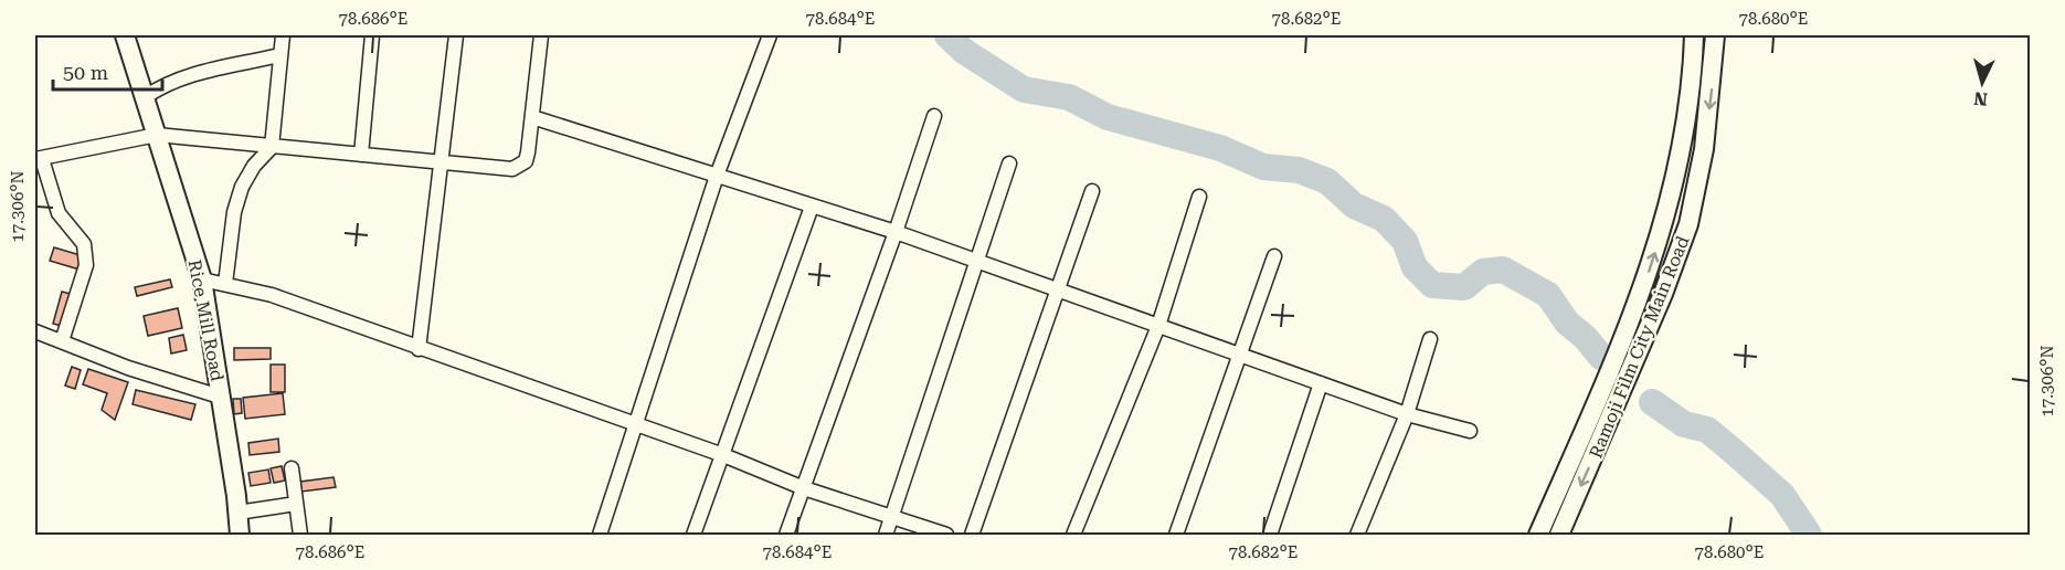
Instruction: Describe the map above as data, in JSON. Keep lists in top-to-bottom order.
{
  "streets": {
    "street": ["Rice Mill Road", "Ramoji Film City Main Road"]
  },
  "scale_bar": "50 m",
  "north": "bottom",
  "coordinates": [
    "78.686°E",
    "78.684°E",
    "78.682°E",
    "78.680°E",
    "17.306°N"
  ]
}
